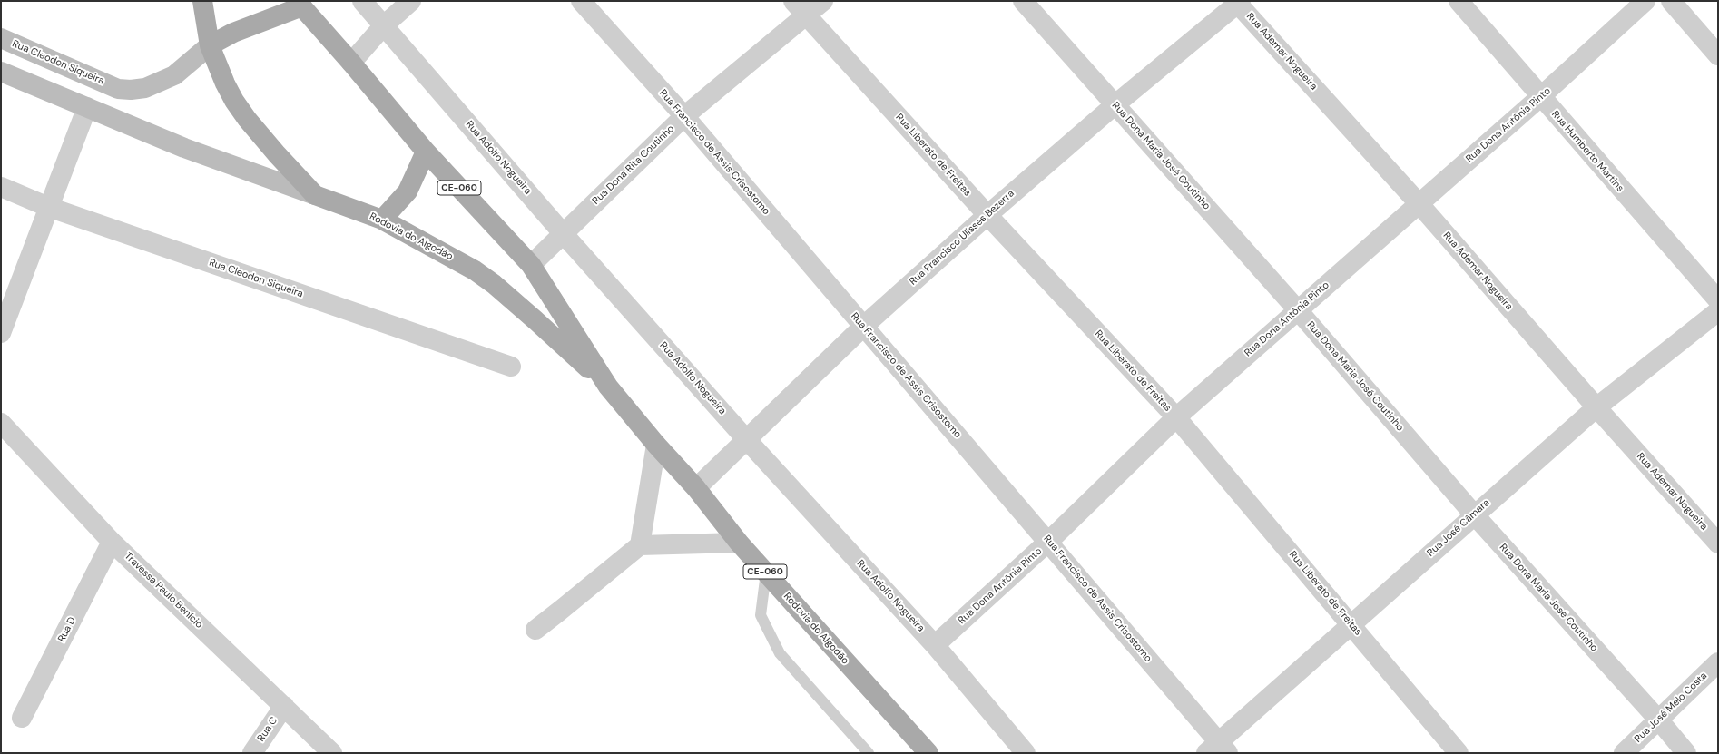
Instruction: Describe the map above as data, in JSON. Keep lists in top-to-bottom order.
{
  "streets": {
    "main road": ["CE-060", "Rodovia do Algodão"],
    "street": [
      "Rua Ademar Nogueira",
      "Rua Cleodon Siqueira",
      "Rua Dona Antônia Pinto",
      "Rua Humberto Martins",
      "Rua Francisco de Assis Crisostomo",
      "Rua Liberato de Freitas",
      "Rua Dona Maria José Coutinho",
      "Rua Adolfo Nogueira",
      "Rua Dona Rita Coutinho",
      "Rua Francisco Ulisses Bezerra",
      "Rua José Câmara",
      "Travessa Paulo Benício",
      "Rua D",
      "Rua José Melo Costa",
      "Rua C"
    ]
  },
  "crossings": [
    ["Rua Ademar Nogueira", "Rua Dona Antônia Pinto"],
    ["Rua Ademar Nogueira", "Rua Francisco Ulisses Bezerra"],
    ["Rua Ademar Nogueira", "Rua José Câmara"],
    ["Rua Cleodon Siqueira", "Rodovia do Algodão"],
    ["Rua Dona Antônia Pinto", "Rua Humberto Martins"],
    ["Rua Dona Antônia Pinto", "Rua Francisco de Assis Crisostomo"],
    ["Rua Dona Antônia Pinto", "Rua Liberato de Freitas"],
    ["Rua Dona Antônia Pinto", "Rua Dona Maria José Coutinho"],
    ["Rua Dona Antônia Pinto", "Rua Adolfo Nogueira"],
    ["Rua Francisco de Assis Crisostomo", "Rua Dona Rita Coutinho"],
    ["Rua Francisco de Assis Crisostomo", "Rua Francisco Ulisses Bezerra"],
    ["Rua Francisco de Assis Crisostomo", "Rua José Câmara"],
    ["Rua Liberato de Freitas", "Rua Dona Rita Coutinho"],
    ["Rua Liberato de Freitas", "Rua Francisco Ulisses Bezerra"],
    ["Rua Liberato de Freitas", "Rua José Câmara"],
    ["Rua Dona Maria José Coutinho", "Rua Francisco Ulisses Bezerra"],
    ["Rua Dona Maria José Coutinho", "Rua José Câmara"],
    ["Rua Dona Maria José Coutinho", "Rua José Melo Costa"],
    ["Rua Adolfo Nogueira", "Rua Dona Rita Coutinho"],
    ["Rua Adolfo Nogueira", "Rua Francisco Ulisses Bezerra"],
    ["Rua Dona Rita Coutinho", "Rodovia do Algodão"],
    ["Rodovia do Algodão", "Rua Francisco Ulisses Bezerra"],
    ["Travessa Paulo Benício", "Rua D"],
    ["Travessa Paulo Benício", "Rua C"]
  ]
}
